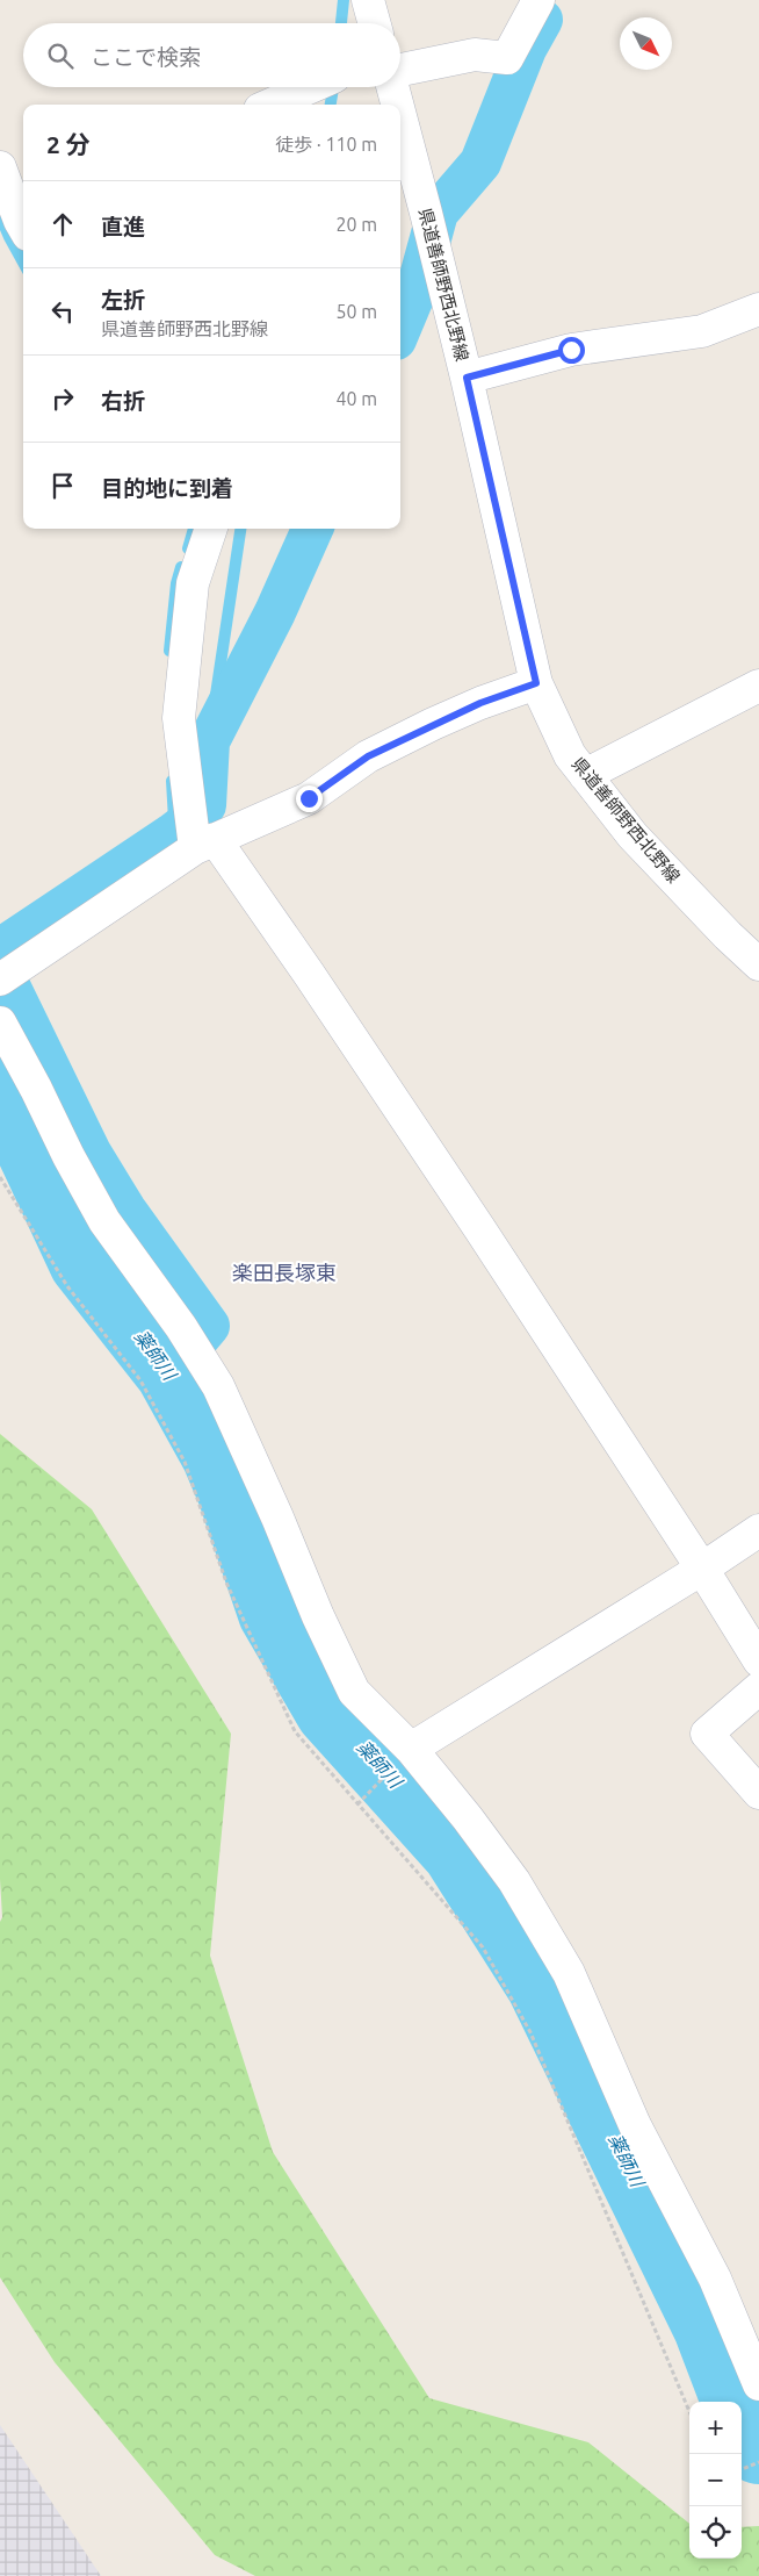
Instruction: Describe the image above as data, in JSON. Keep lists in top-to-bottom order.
{
  "streets": {
    "street": ["県道善師野西北野線"]
  },
  "districts": ["楽田長塚東"],
  "water": ["薬師川"],
  "north": "bottom right",
  "page": {
    "search": "ここで検索",
    "heading": ["2 分", "徒歩 · 110 m"],
    "list": [
      ["直進", "20 m"],
      ["左折", "県道善師野西北野線", "50 m"],
      ["右折", "40 m"],
      "目的地に到着"
    ],
    "map_buttons": ["+", "−"]
  }
}
